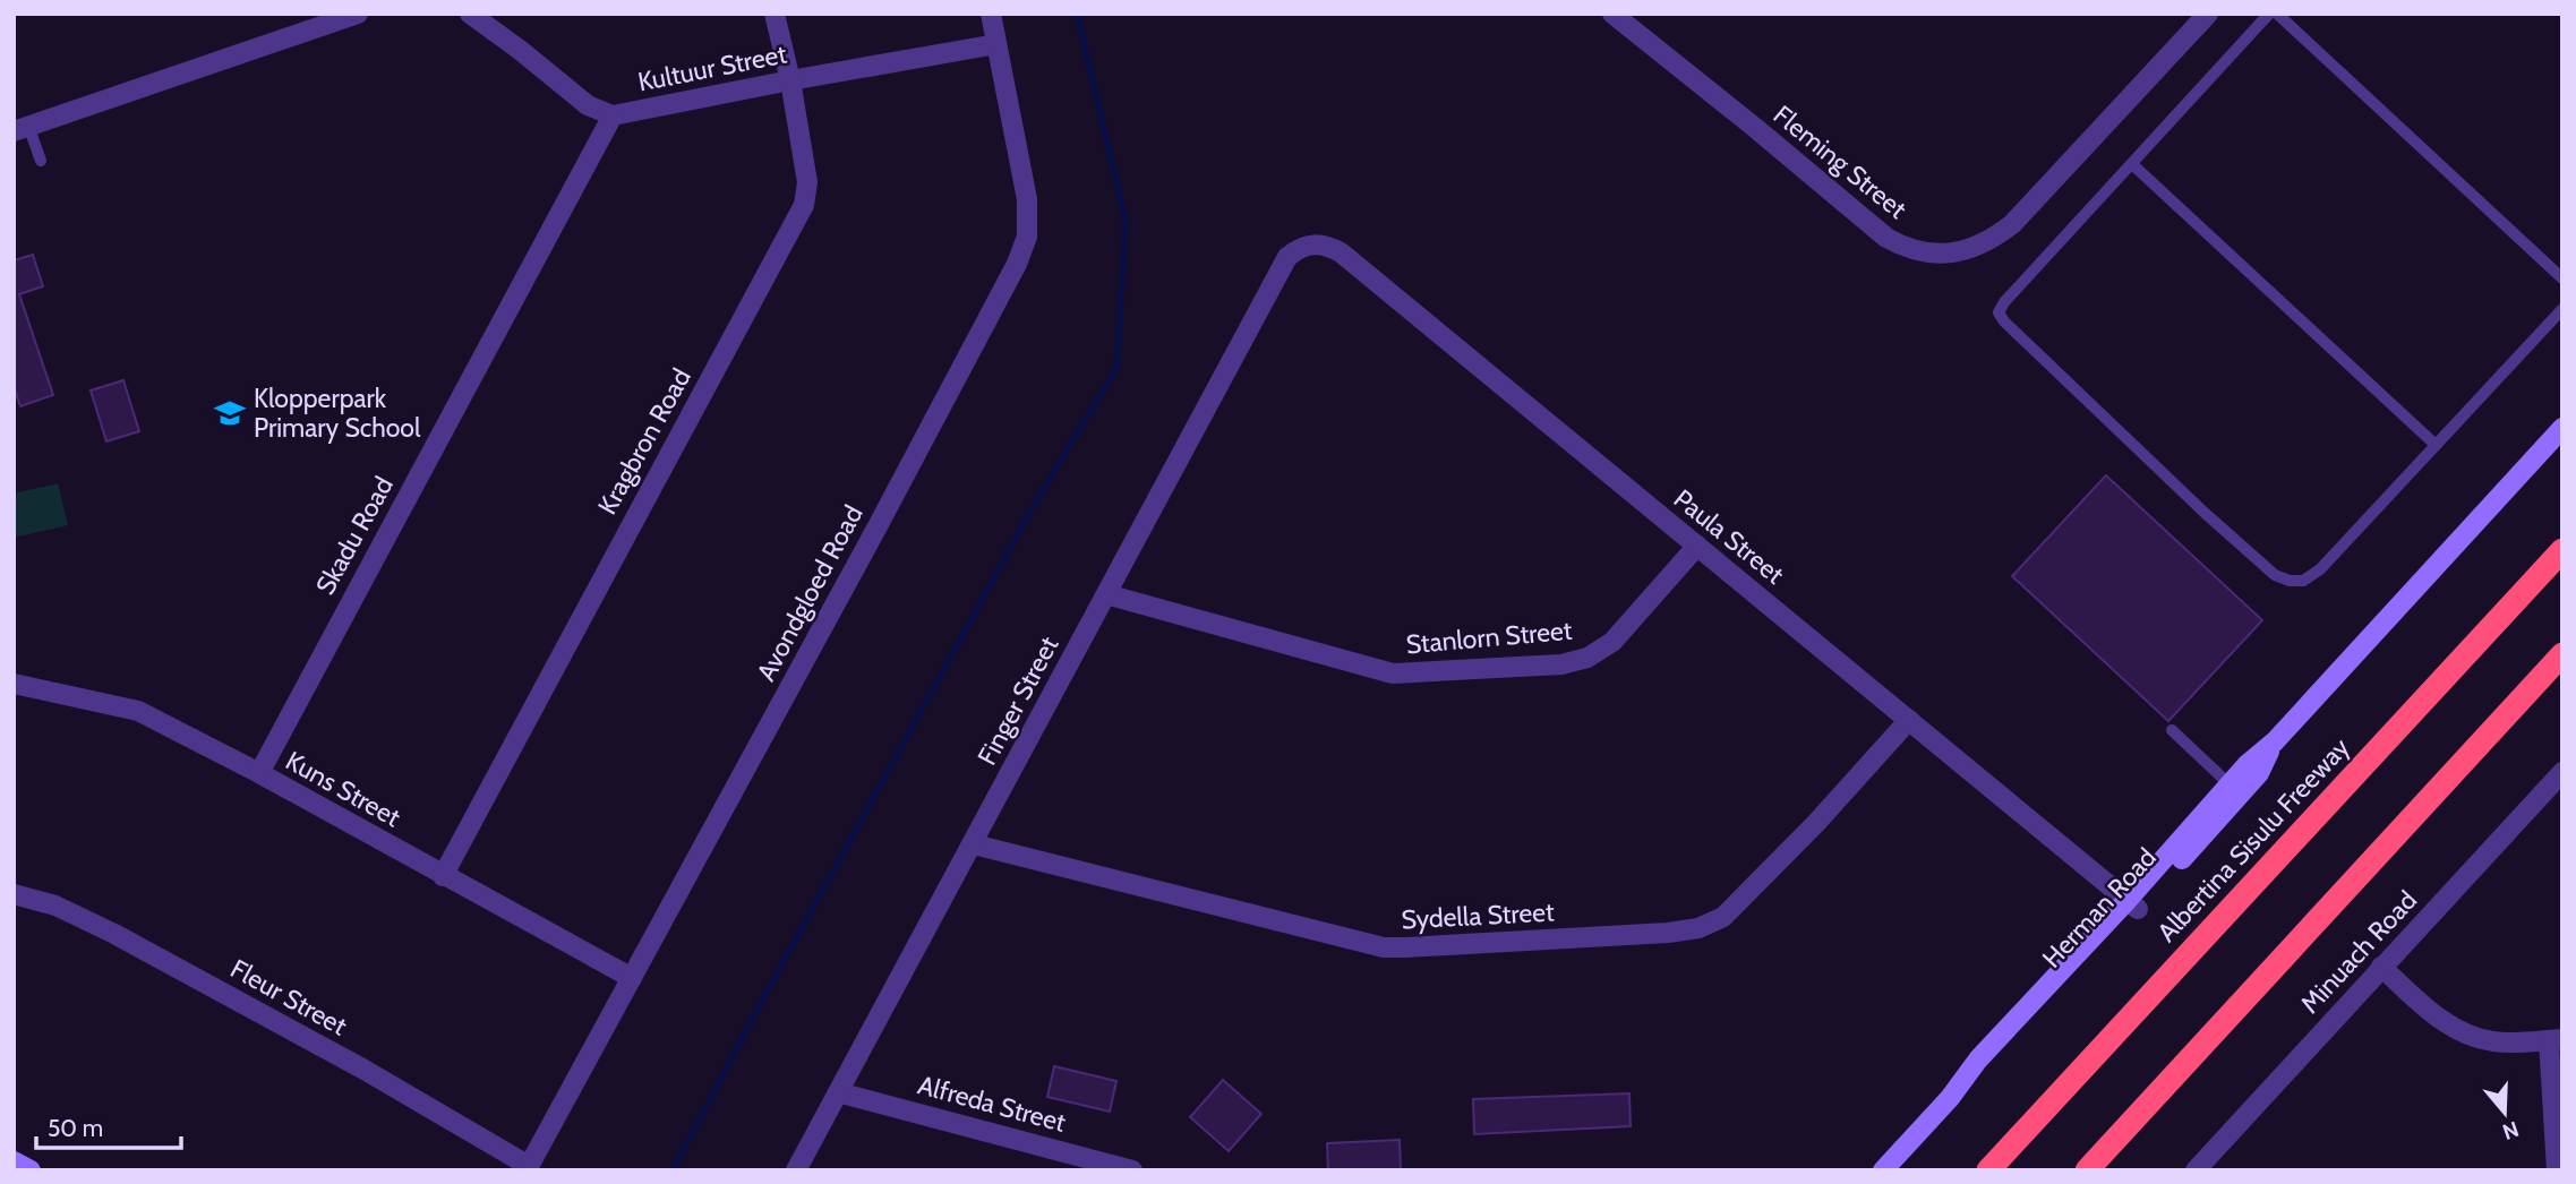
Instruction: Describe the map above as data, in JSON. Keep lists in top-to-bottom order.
{
  "streets": {
    "highway": ["Albertina Sisulu Freeway"],
    "main road": ["Herman Road"],
    "street": [
      "Kultuur Street",
      "Fleming Street",
      "Kragbron Road",
      "Skadu Road",
      "Paula Street",
      "Avondgloed Road",
      "Stanlorn Street",
      "Finger Street",
      "Kuns Street",
      "Sydella Street",
      "Minuach Road",
      "Fleur Street",
      "Alfreda Street"
    ]
  },
  "crossings": [
    ["Kultuur Street", "Kragbron Road"],
    ["Kultuur Street", "Skadu Road"],
    ["Kultuur Street", "Avondgloed Road"],
    ["Kragbron Road", "Kuns Street"],
    ["Skadu Road", "Kuns Street"],
    ["Paula Street", "Stanlorn Street"],
    ["Paula Street", "Finger Street"],
    ["Paula Street", "Herman Road"],
    ["Paula Street", "Sydella Street"],
    ["Avondgloed Road", "Kuns Street"],
    ["Avondgloed Road", "Fleur Street"],
    ["Stanlorn Street", "Finger Street"],
    ["Finger Street", "Sydella Street"],
    ["Finger Street", "Alfreda Street"]
  ],
  "places": {
    "school or university": ["Klopperpark Primary School"]
  },
  "scale_bar": "50 m",
  "north": "bottom"
}
